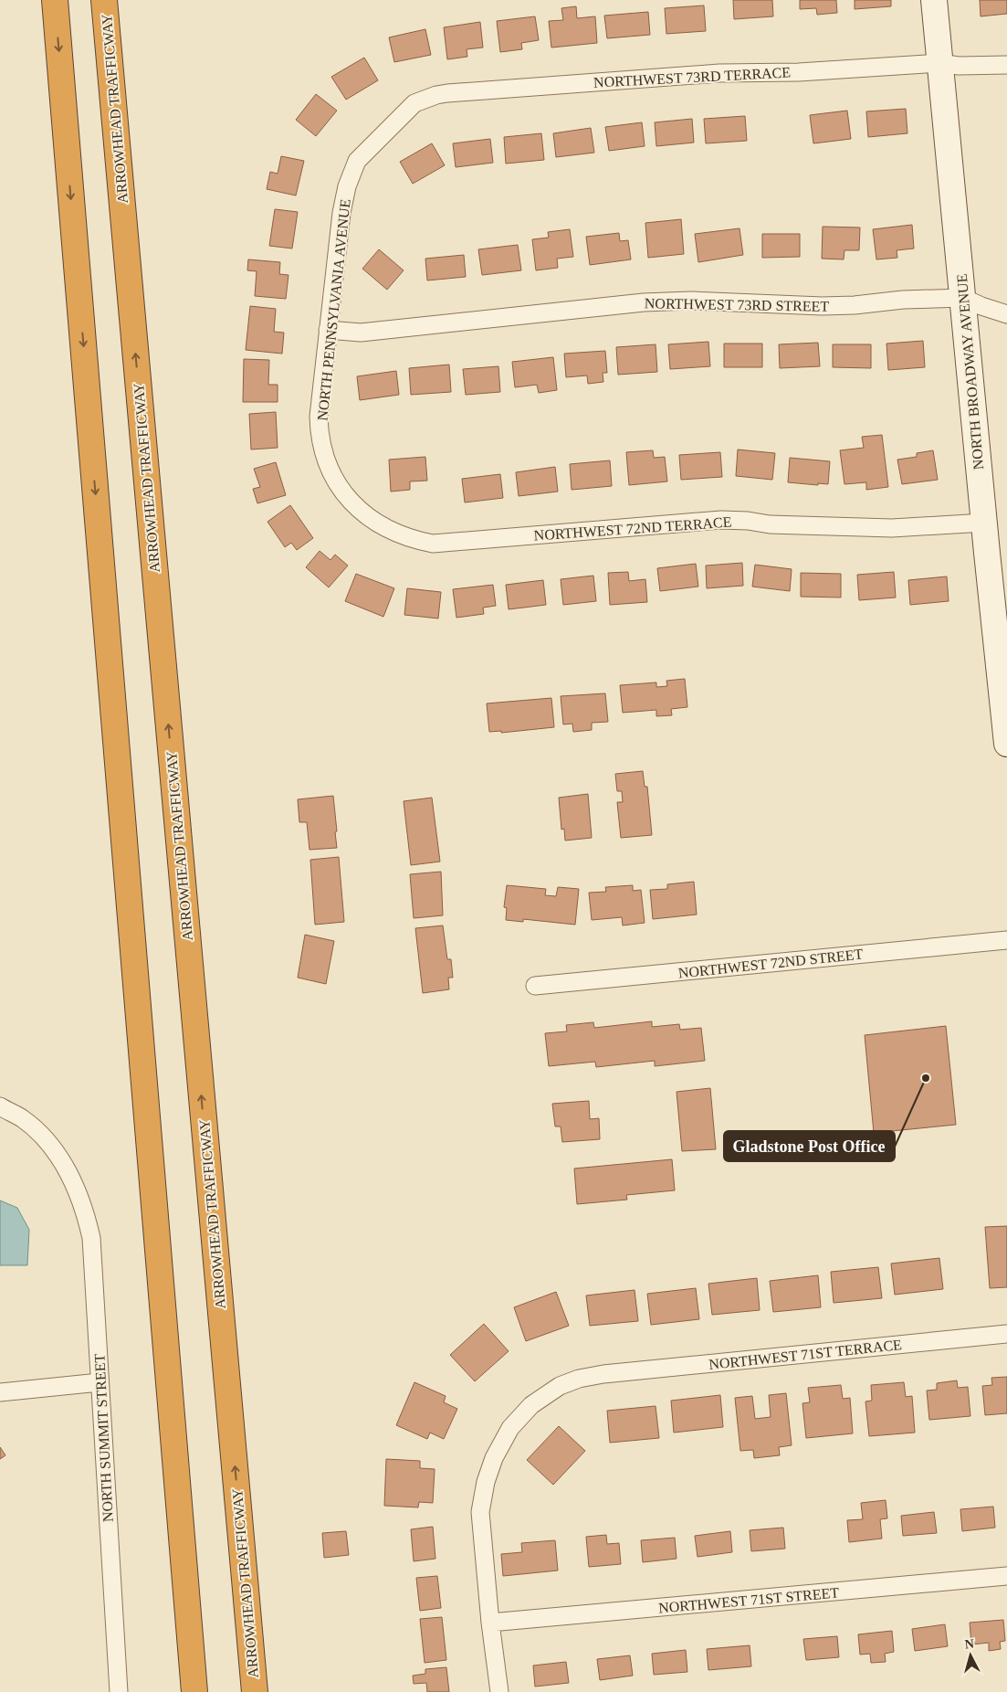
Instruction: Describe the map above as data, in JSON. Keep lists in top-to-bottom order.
{
  "streets": {
    "highway": ["ARROWHEAD TRAFFICWAY"],
    "street": [
      "NORTHWEST 73RD TERRACE",
      "NORTHWEST 73RD STREET",
      "NORTH PENNSYLVANIA AVENUE",
      "NORTH BROADWAY AVENUE",
      "NORTHWEST 72ND TERRACE",
      "NORTHWEST 72ND STREET",
      "NORTHWEST 71ST TERRACE",
      "NORTH SUMMIT STREET",
      "NORTHWEST 71ST STREET"
    ]
  },
  "crossings": [
    ["NORTHWEST 73RD TERRACE", "NORTH PENNSYLVANIA AVENUE"],
    ["NORTHWEST 73RD TERRACE", "NORTH BROADWAY AVENUE"],
    ["NORTHWEST 73RD STREET", "NORTH PENNSYLVANIA AVENUE"],
    ["NORTHWEST 73RD STREET", "NORTH BROADWAY AVENUE"],
    ["NORTH PENNSYLVANIA AVENUE", "NORTHWEST 72ND TERRACE"],
    ["NORTH BROADWAY AVENUE", "NORTHWEST 72ND TERRACE"],
    ["NORTHWEST 71ST TERRACE", "NORTHWEST 71ST STREET"]
  ],
  "places": ["Gladstone Post Office"],
  "north": "top"
}
